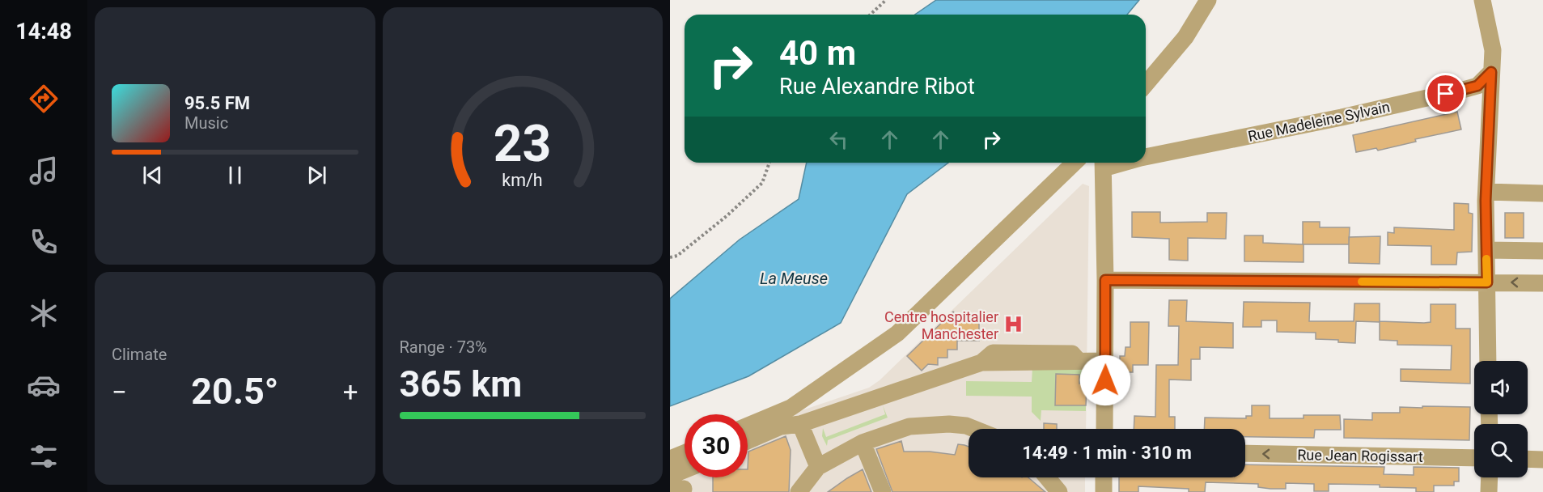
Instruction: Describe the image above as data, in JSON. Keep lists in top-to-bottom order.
{
  "streets": {
    "street": ["Rue Madeleine Sylvain", "Rue Jean Rogissart"]
  },
  "one_way": ["Rue Jean Rogissart"],
  "water": ["La Meuse"],
  "places": {
    "hospital": ["Centre hospitalier Manchester"]
  },
  "page": {
    "tabs": "14:48",
    "turn": ["40 m", "Rue Alexandre Ribot"],
    "song": ["95.5 FM", "Music"],
    "tile": [
      "Climate",
      ["Range · 73%", "365 km"]
    ],
    "heat": ["−", "20.5°", "+"],
    "limit": "30",
    "trip": "14:49 · 1 min · 310 m",
    "gauge": ["23", "km/h"]
  }
}
